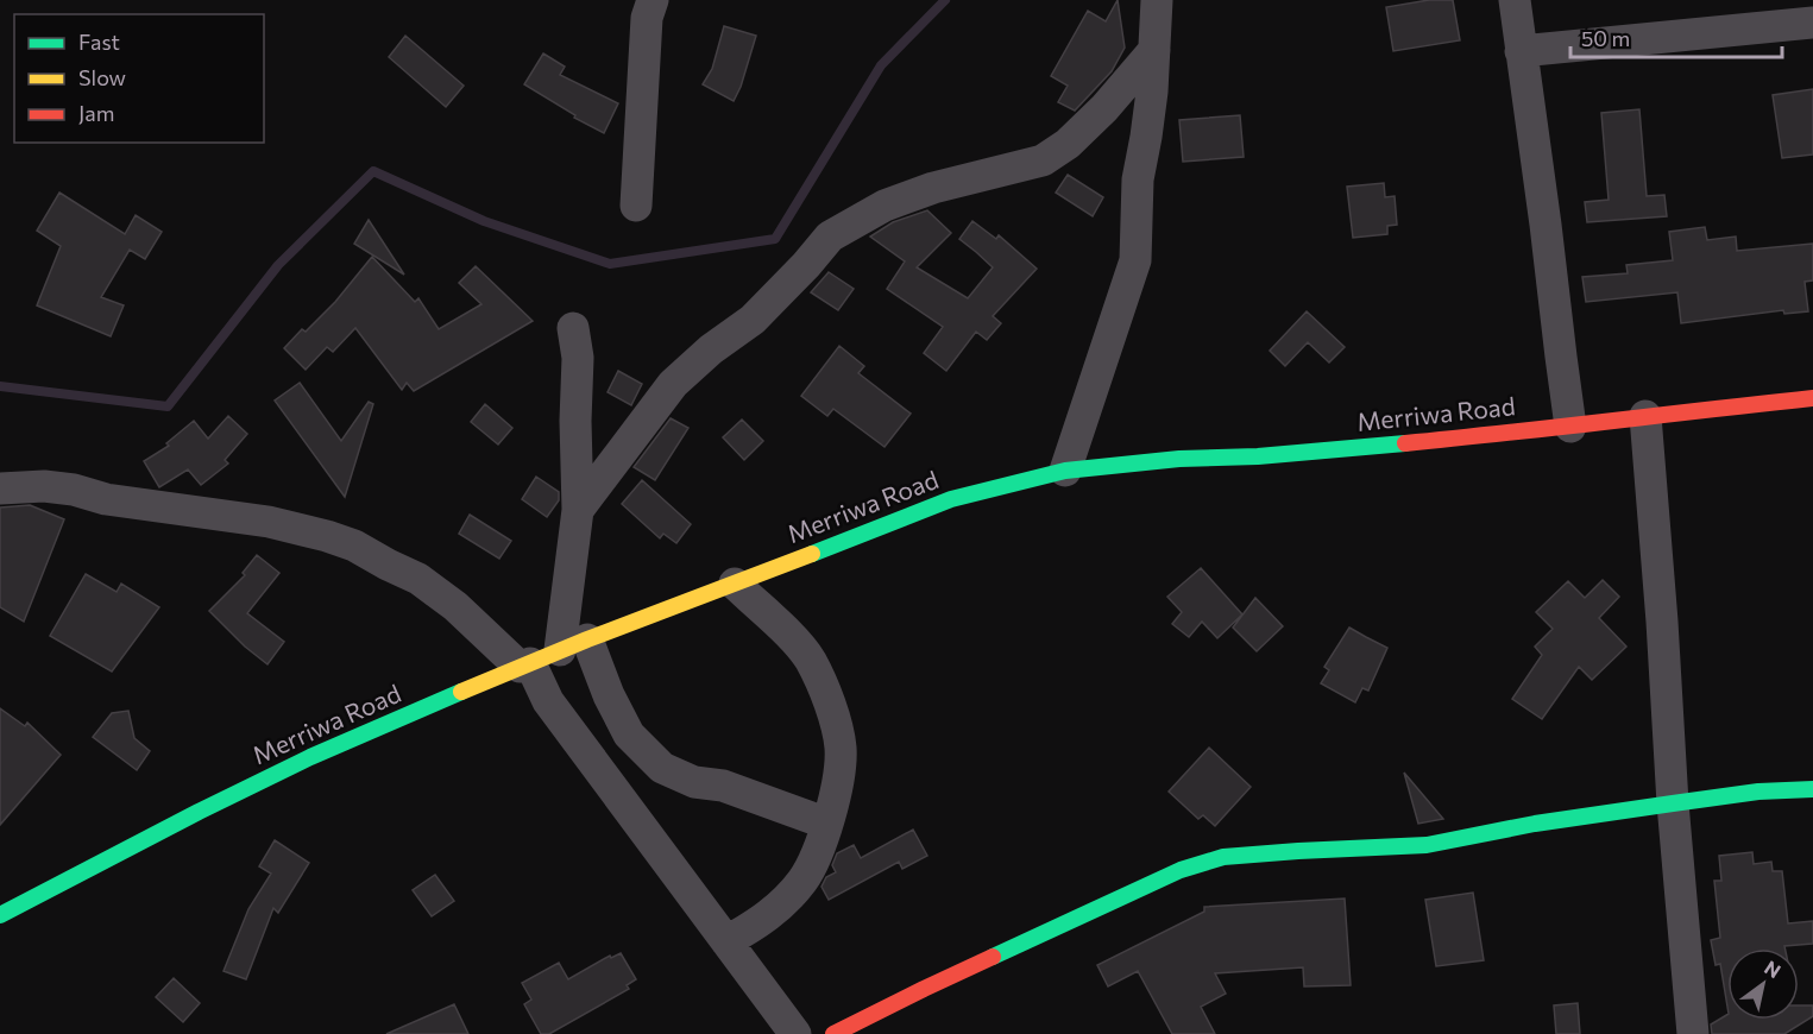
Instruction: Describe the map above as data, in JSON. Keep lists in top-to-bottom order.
{
  "streets": {
    "street": ["Merriwa Road"]
  },
  "legend": ["Fast", "Slow", "Jam"],
  "scale_bar": "50 m",
  "north": "top right"
}
